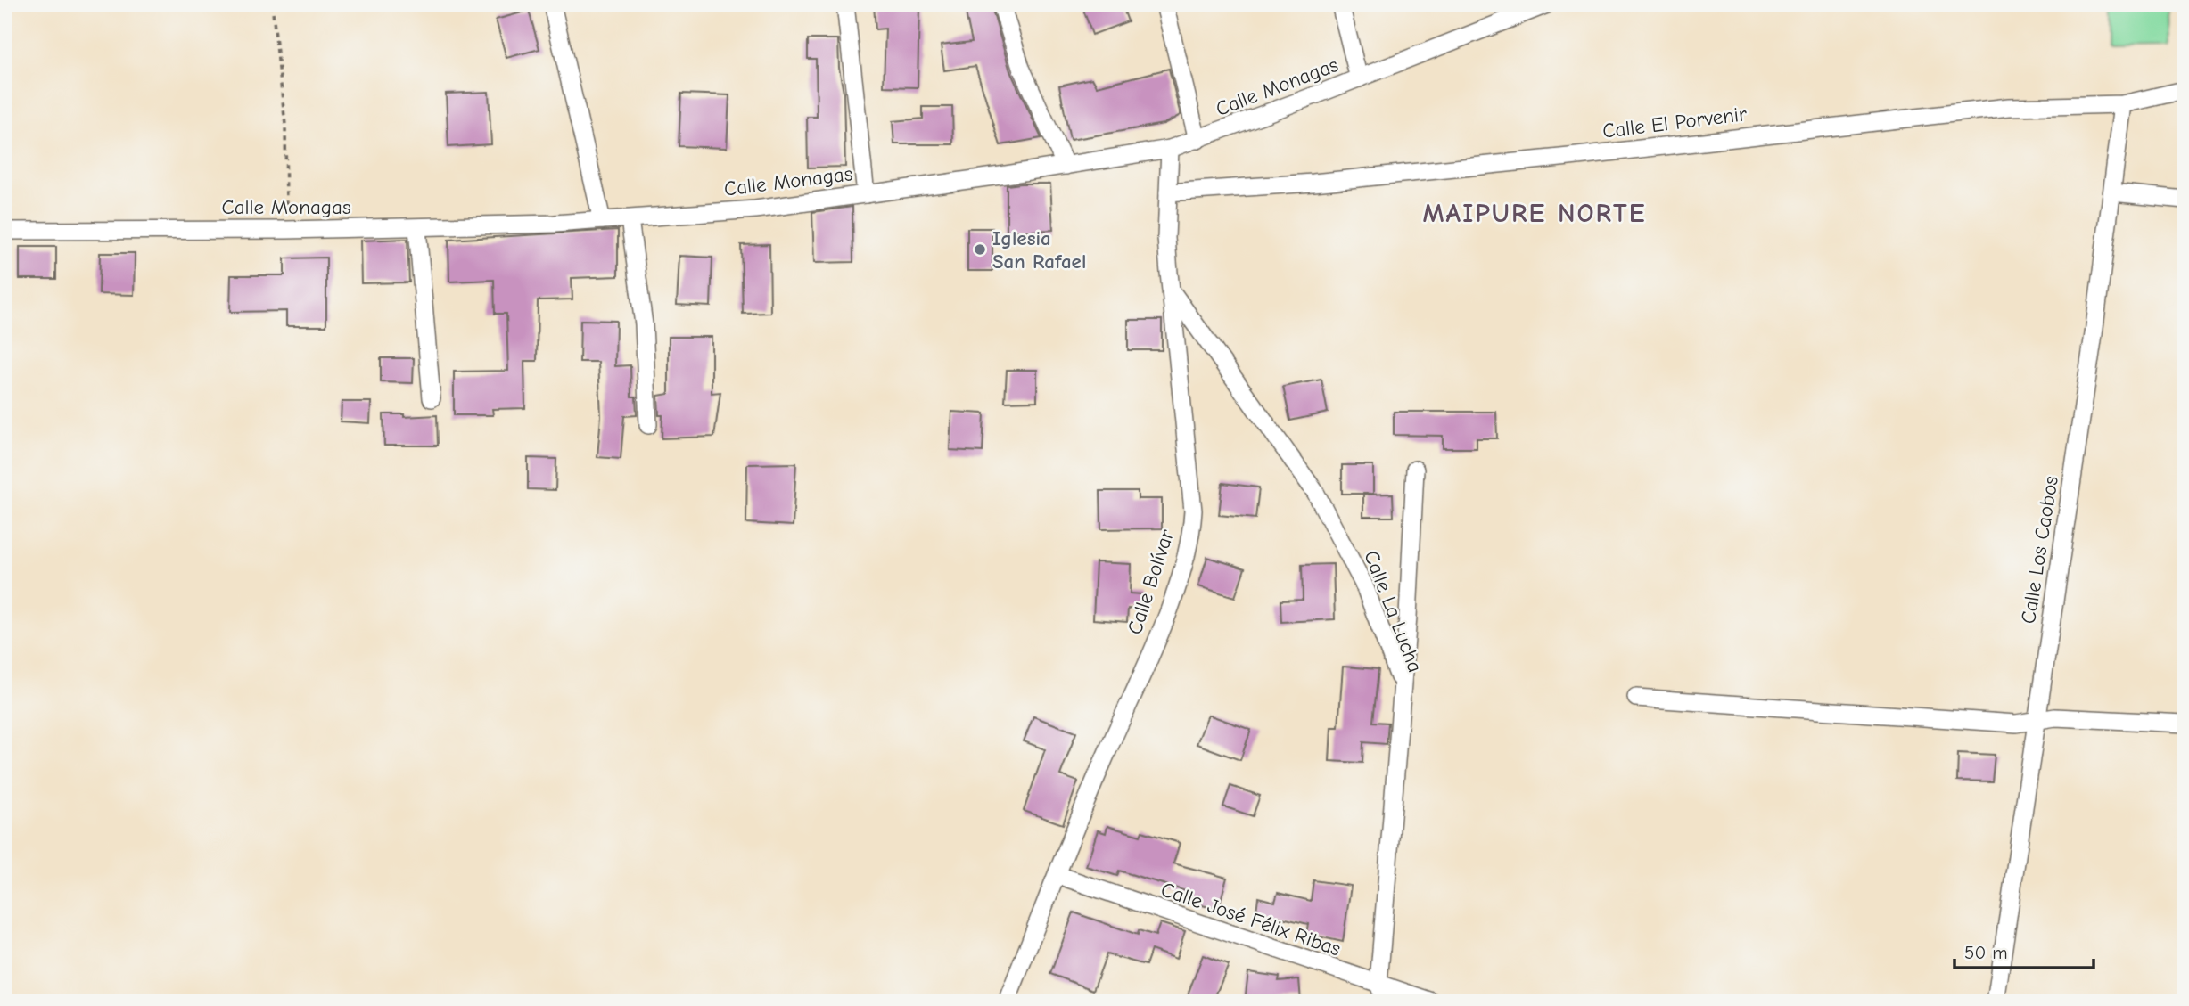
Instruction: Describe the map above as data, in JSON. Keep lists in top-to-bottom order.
{
  "streets": {
    "street": [
      "Calle Monagas",
      "Calle El Porvenir",
      "Calle Los Caobos",
      "Calle Bolívar",
      "Calle La Lucha",
      "Calle José Félix Ribas"
    ]
  },
  "crossings": [
    ["Calle Monagas", "Calle Bolívar"],
    ["Calle El Porvenir", "Calle Los Caobos"],
    ["Calle El Porvenir", "Calle Bolívar"],
    ["Calle Bolívar", "Calle La Lucha"],
    ["Calle Bolívar", "Calle José Félix Ribas"],
    ["Calle La Lucha", "Calle José Félix Ribas"]
  ],
  "districts": ["MAIPURE NORTE"],
  "places": ["Iglesia San Rafael"],
  "scale_bar": "50 m"
}
